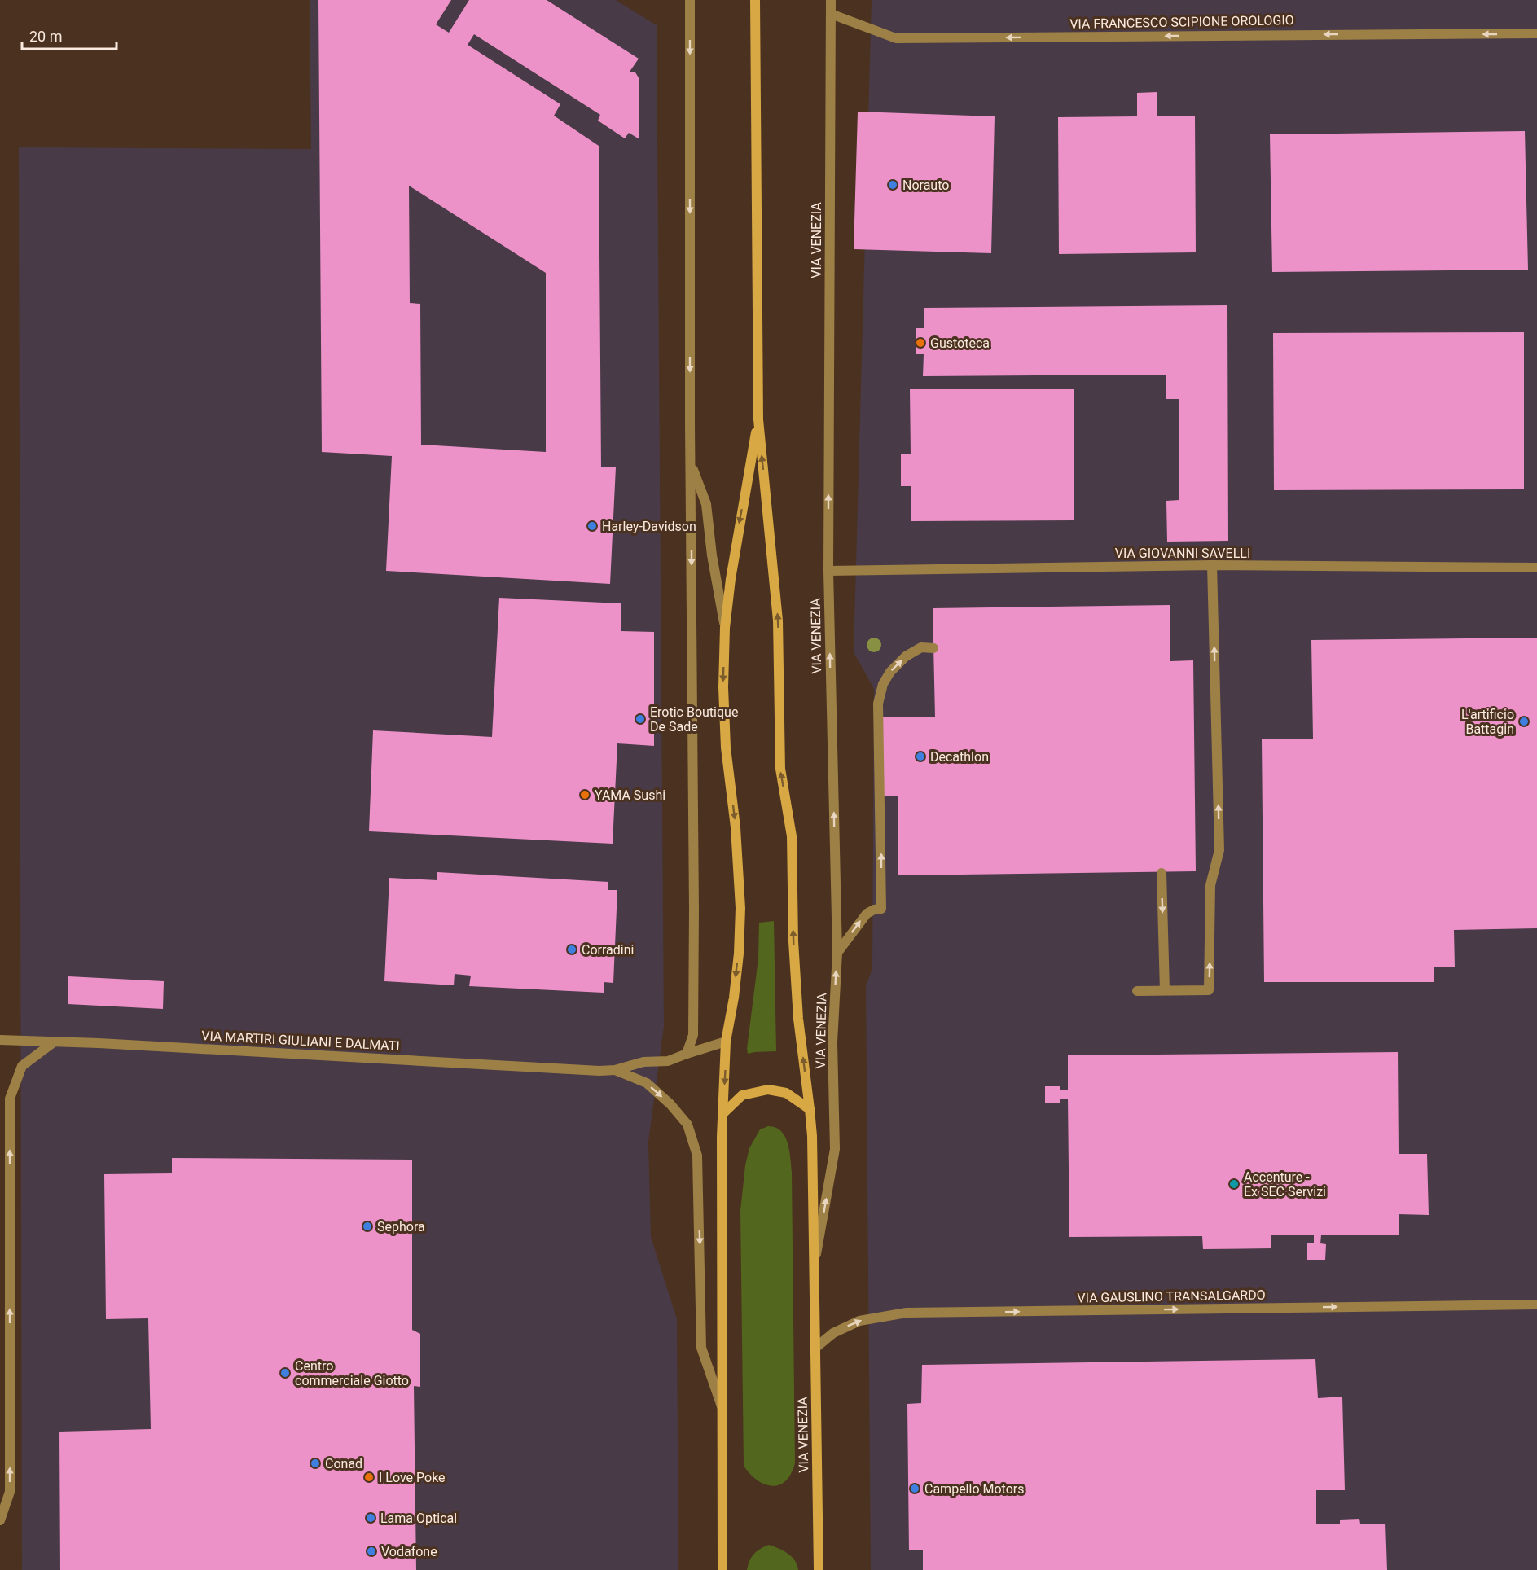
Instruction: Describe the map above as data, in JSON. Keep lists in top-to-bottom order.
{
  "streets": {
    "main road": ["VIA VENEZIA"],
    "street": [
      "VIA FRANCESCO SCIPIONE OROLOGIO",
      "VIA GIOVANNI SAVELLI",
      "VIA MARTIRI GIULIANI E DALMATI",
      "VIA GAUSLINO TRANSALGARDO"
    ]
  },
  "crossings": [
    ["VIA FRANCESCO SCIPIONE OROLOGIO", "VIA VENEZIA"],
    ["VIA VENEZIA", "VIA GIOVANNI SAVELLI"],
    ["VIA VENEZIA", "VIA MARTIRI GIULIANI E DALMATI"],
    ["VIA VENEZIA", "VIA GAUSLINO TRANSALGARDO"]
  ],
  "one_way": ["VIA FRANCESCO SCIPIONE OROLOGIO", "VIA GAUSLINO TRANSALGARDO"],
  "places": [
    "Norauto",
    "Gustoteca",
    "Harley-Davidson",
    "Erotic Boutique De Sade",
    "L'artificio Battagin",
    "Decathlon",
    "YAMA Sushi",
    "Corradini",
    "Accenture - Ex SEC Servizi",
    "Sephora",
    "Centro commerciale Giotto",
    "Conad",
    "I Love Poke",
    "Campello Motors",
    "Lama Optical",
    "Vodafone"
  ],
  "scale_bar": "20 m"
}
